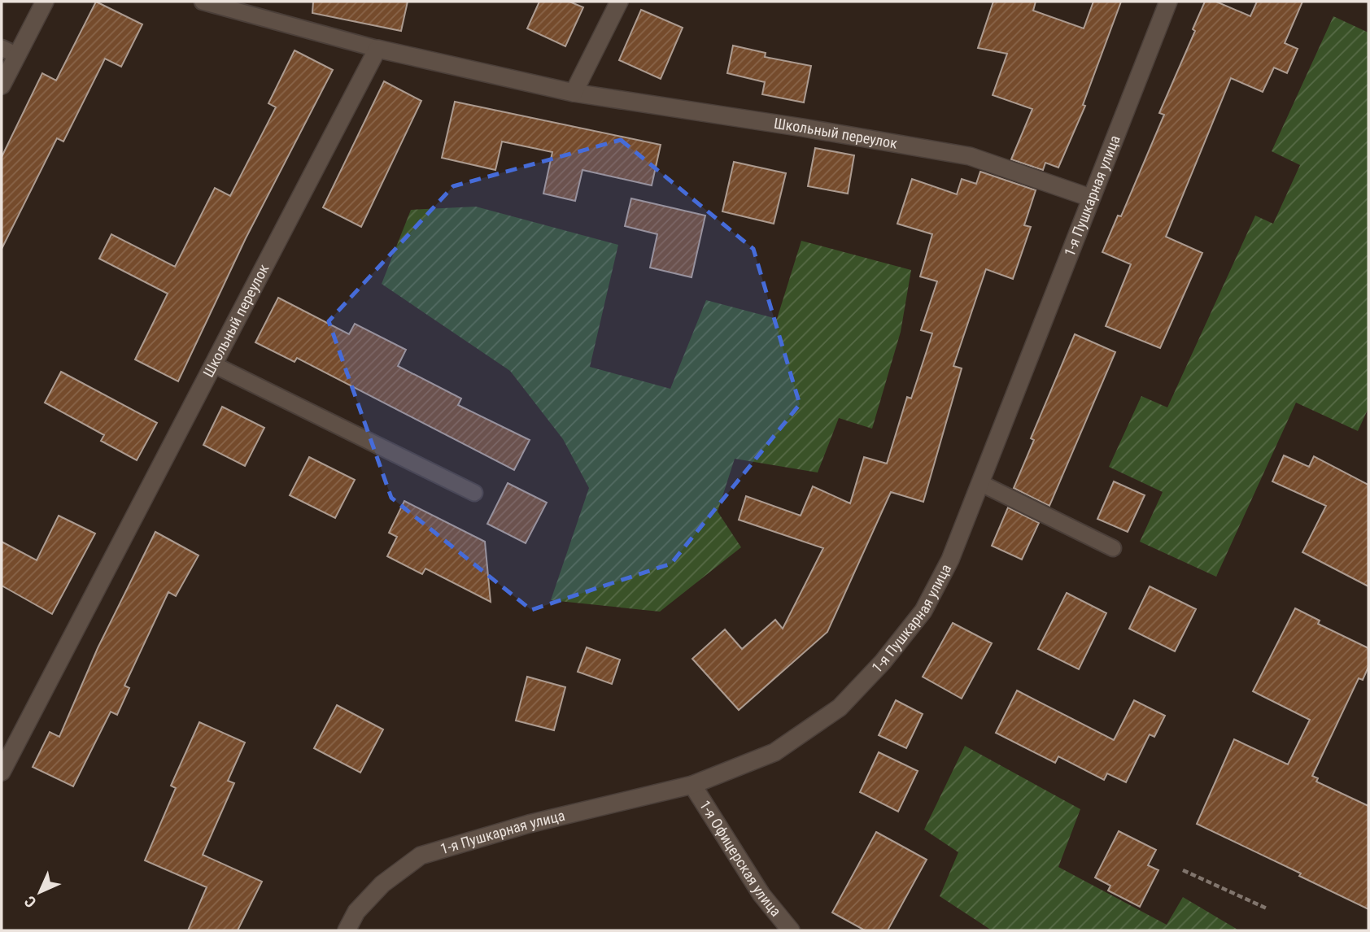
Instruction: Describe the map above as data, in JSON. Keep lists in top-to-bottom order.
{
  "streets": {
    "street": ["Школьный переулок", "1-я Пушкарная улица", "1-я Офицерская улица"]
  },
  "crossings": [
    ["Школьный переулок", "1-я Пушкарная улица"],
    ["1-я Пушкарная улица", "1-я Офицерская улица"]
  ],
  "north": "bottom left"
}
